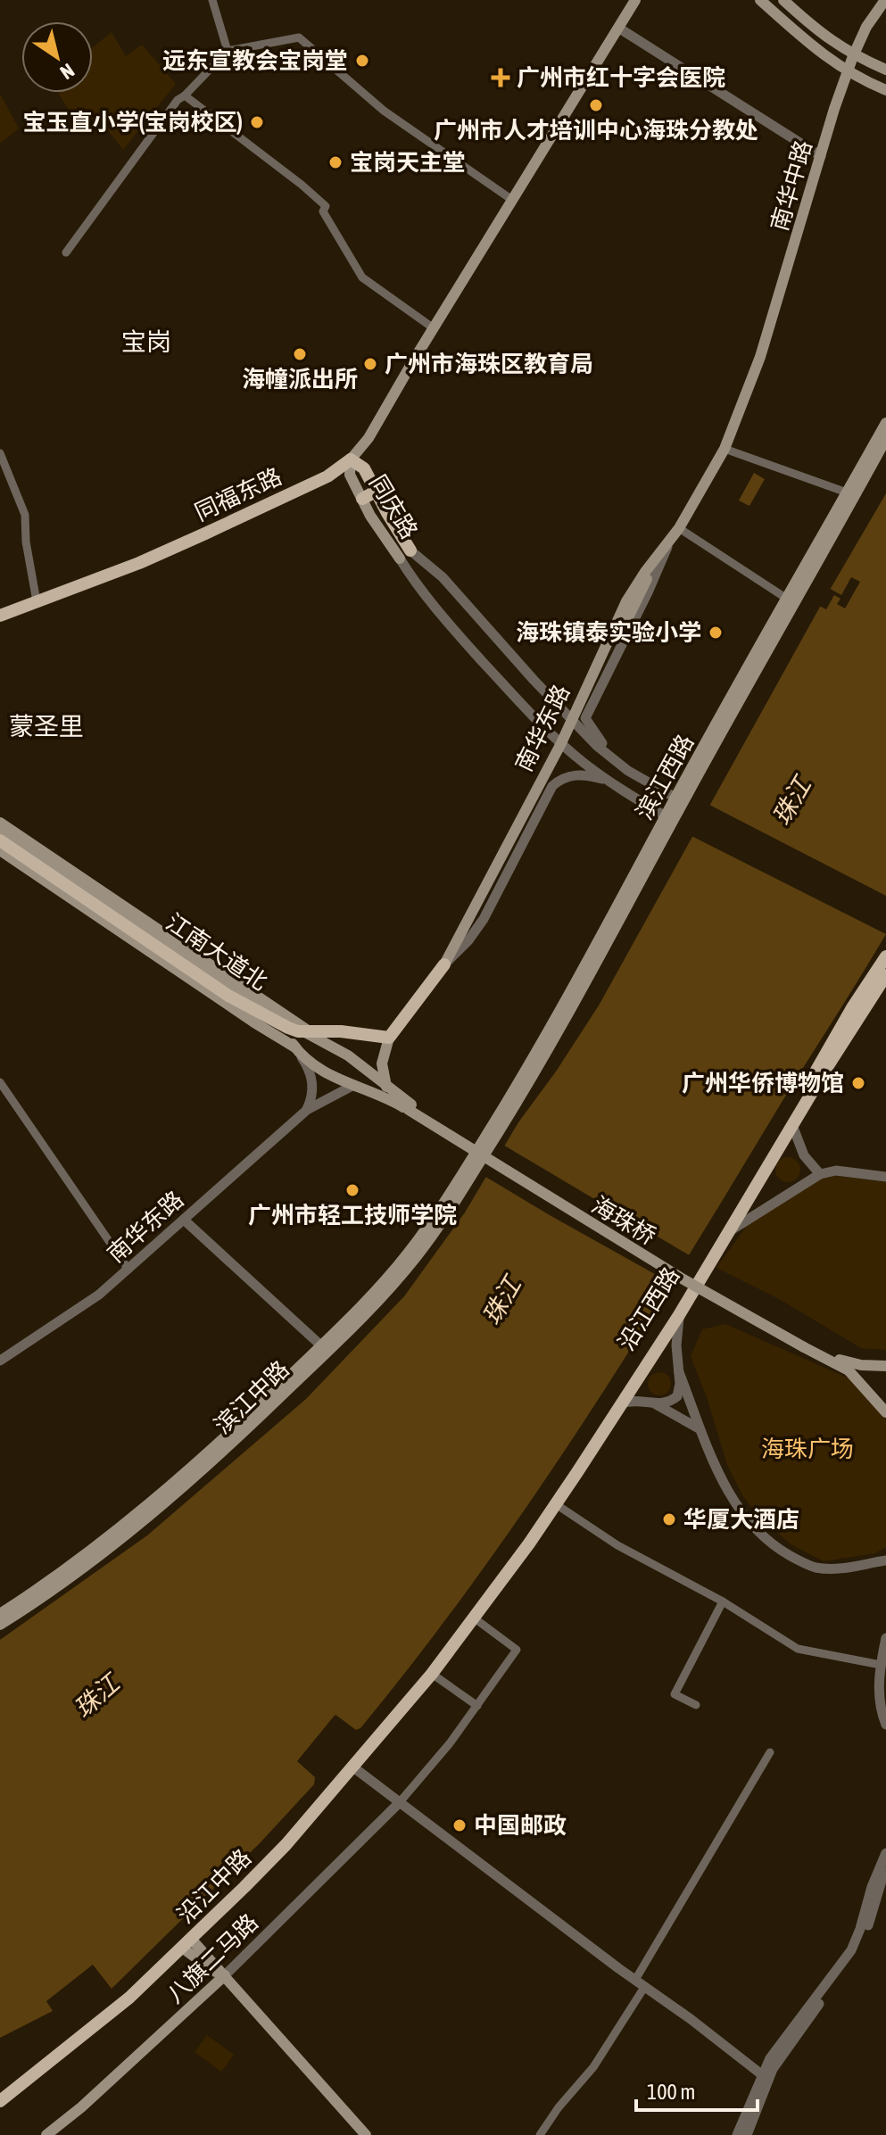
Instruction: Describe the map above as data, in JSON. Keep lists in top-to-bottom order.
{
  "streets": {
    "main road": [
      "南华中路",
      "同福东路",
      "同庆路",
      "南华东路",
      "滨江西路",
      "江南大道北",
      "海珠桥",
      "沿江西路",
      "滨江中路",
      "沿江中路",
      "八旗二马路"
    ]
  },
  "crossings": [
    ["南华中路", "南华东路"],
    ["同福东路", "同庆路"],
    ["南华东路", "江南大道北"],
    ["滨江西路", "滨江中路"],
    ["江南大道北", "海珠桥"],
    ["沿江西路", "沿江中路"]
  ],
  "districts": ["宝岗", "蒙圣里"],
  "water": ["珠江"],
  "parks": ["海珠广场"],
  "places": {
    "other": [
      "远东宣教会宝岗堂",
      "广州市人才培训中心海珠分教处",
      "宝玉直小学(宝岗校区)",
      "宝岗天主堂",
      "海幢派出所",
      "广州市海珠区教育局",
      "海珠镇泰实验小学",
      "广州华侨博物馆",
      "广州市轻工技师学院",
      "华厦大酒店",
      "中国邮政"
    ],
    "health": ["广州市红十字会医院"]
  },
  "scale_bar": "100 m",
  "north": "bottom right"
}
